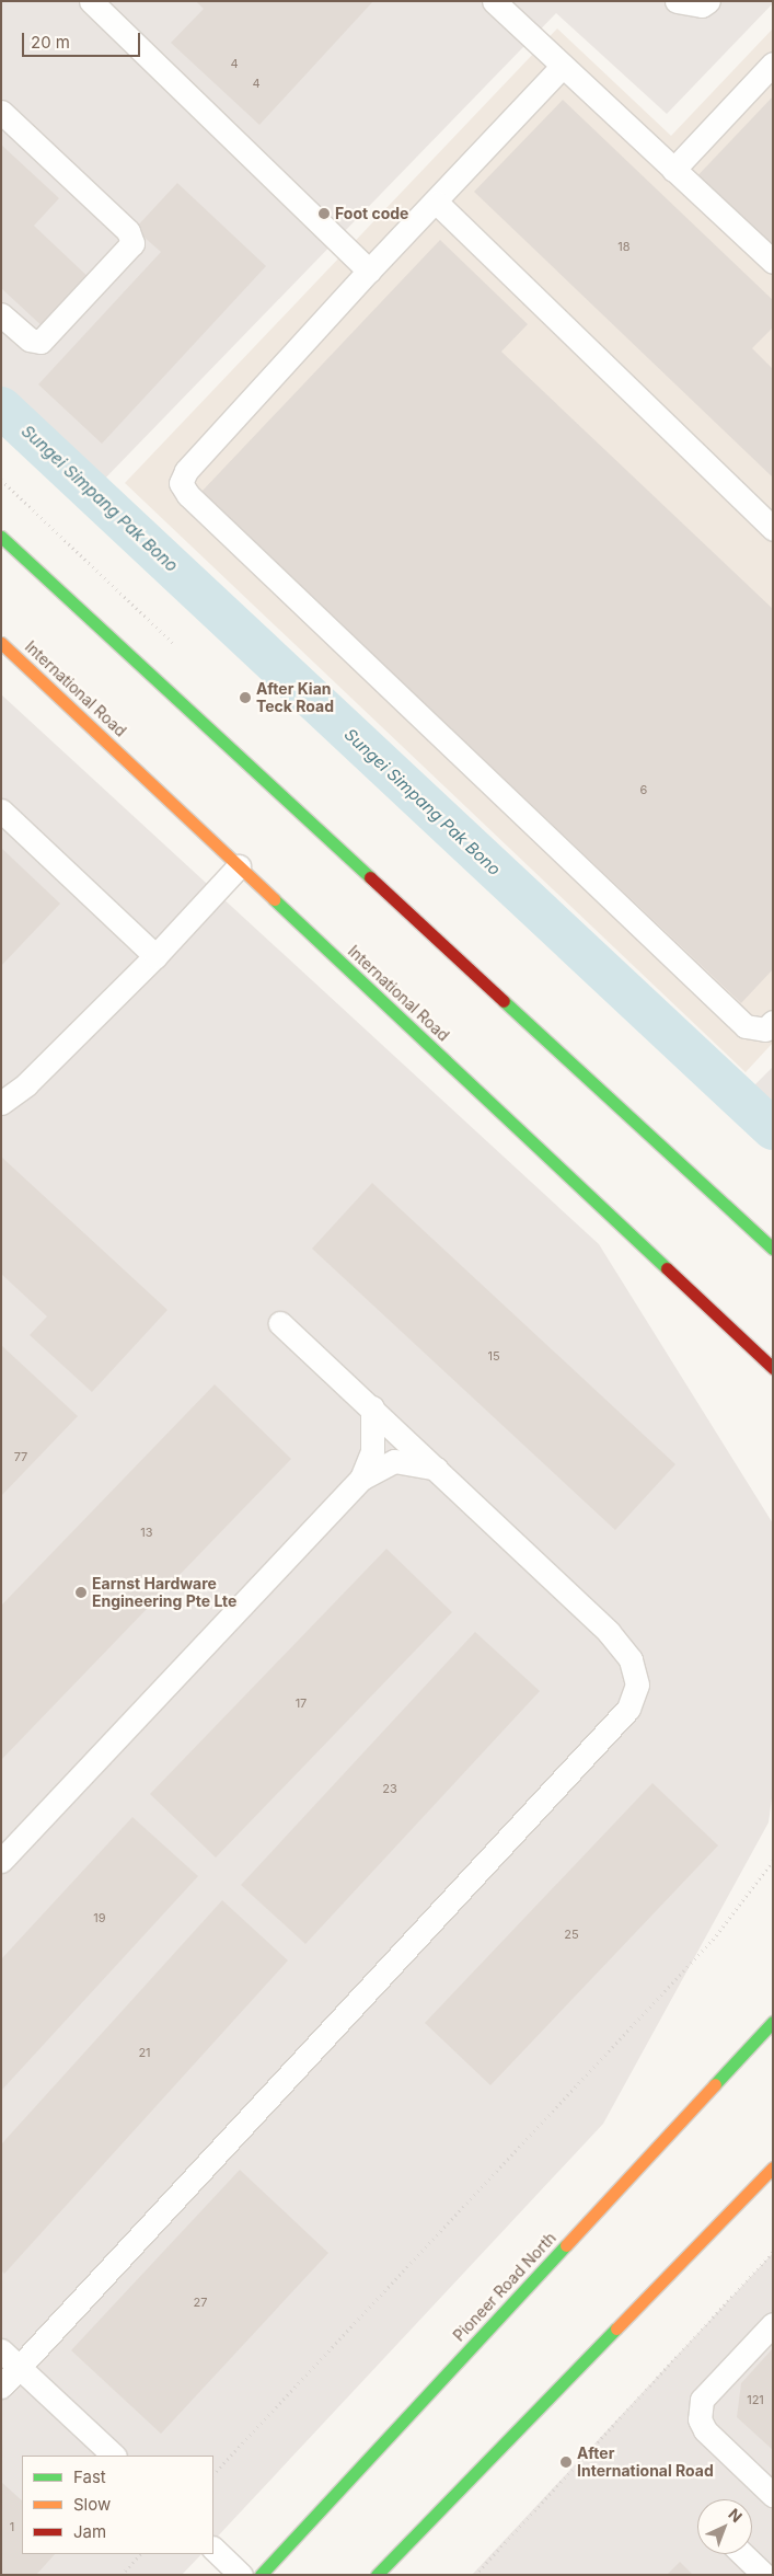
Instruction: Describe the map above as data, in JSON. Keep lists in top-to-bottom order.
{
  "streets": {
    "main road": ["International Road", "Pioneer Road North"]
  },
  "water": ["Sungei Simpang Pak Bono"],
  "places": [
    "Foot code",
    "After Kian Teck Road",
    "Earnst Hardware Engineering Pte Lte",
    "After International Road"
  ],
  "house_numbers": [
    "4",
    "4",
    "18",
    "6",
    "15",
    "77",
    "13",
    "17",
    "23",
    "19",
    "25",
    "21",
    "27",
    "121",
    "1"
  ],
  "legend": ["Fast", "Slow", "Jam"],
  "scale_bar": "20 m",
  "north": "top right"
}
